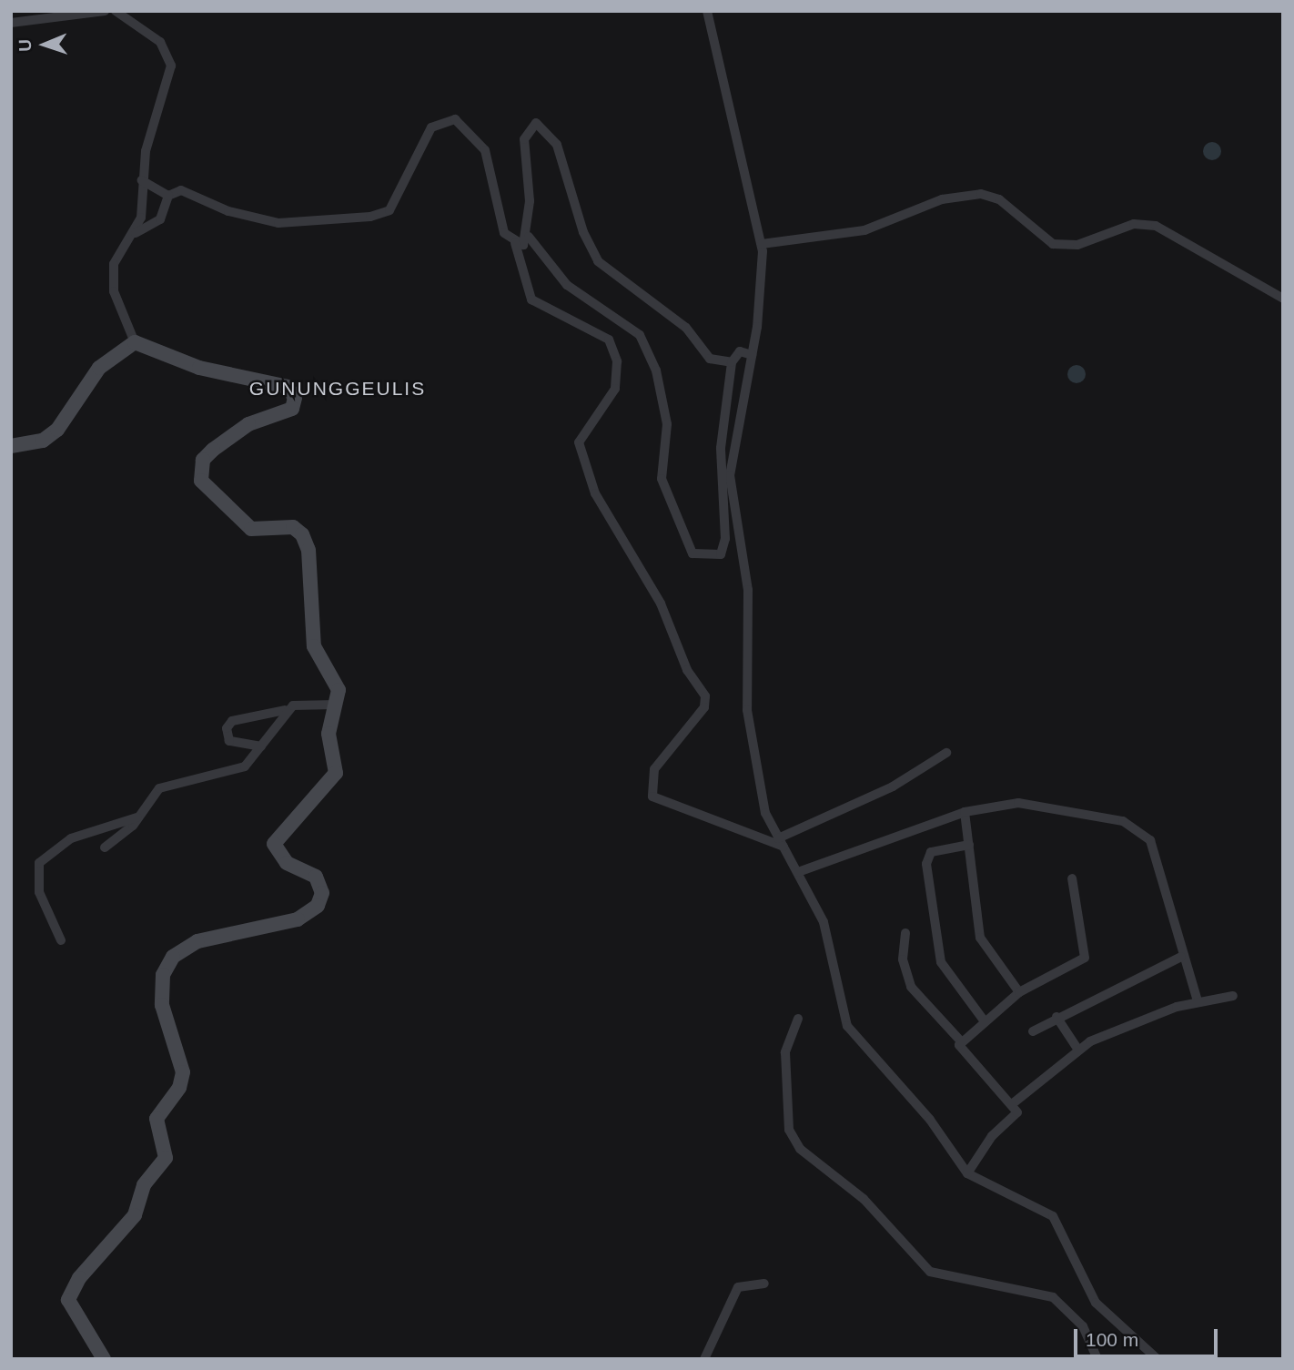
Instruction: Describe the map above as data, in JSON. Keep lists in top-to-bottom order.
{
  "districts": ["GUNUNGGEULIS"],
  "scale_bar": "100 m",
  "north": "left"
}
